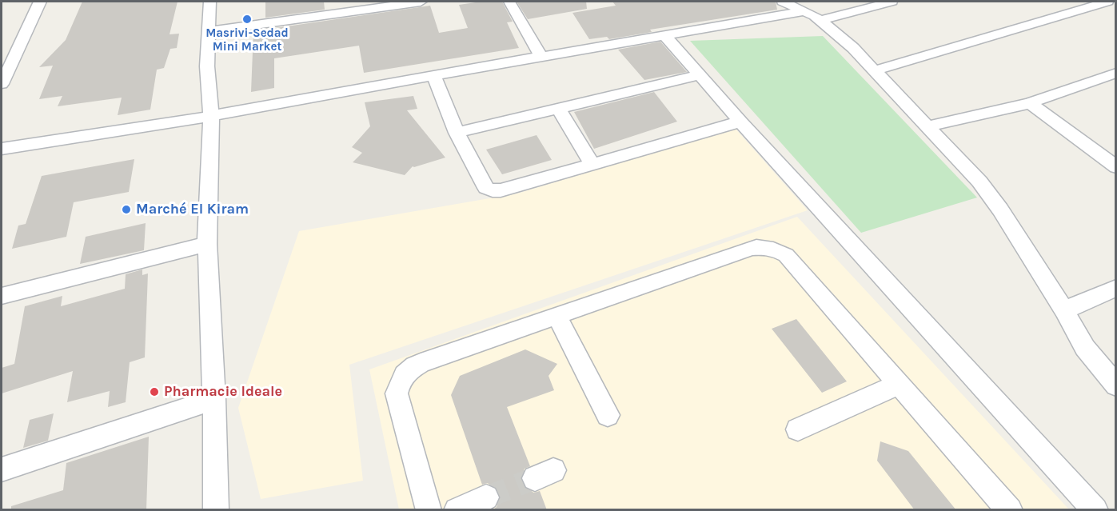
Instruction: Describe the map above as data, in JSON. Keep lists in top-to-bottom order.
{
  "places": ["Masrivi-Sedad Mini Market", "Marché El Kiram", "Pharmacie Ideale"]
}
